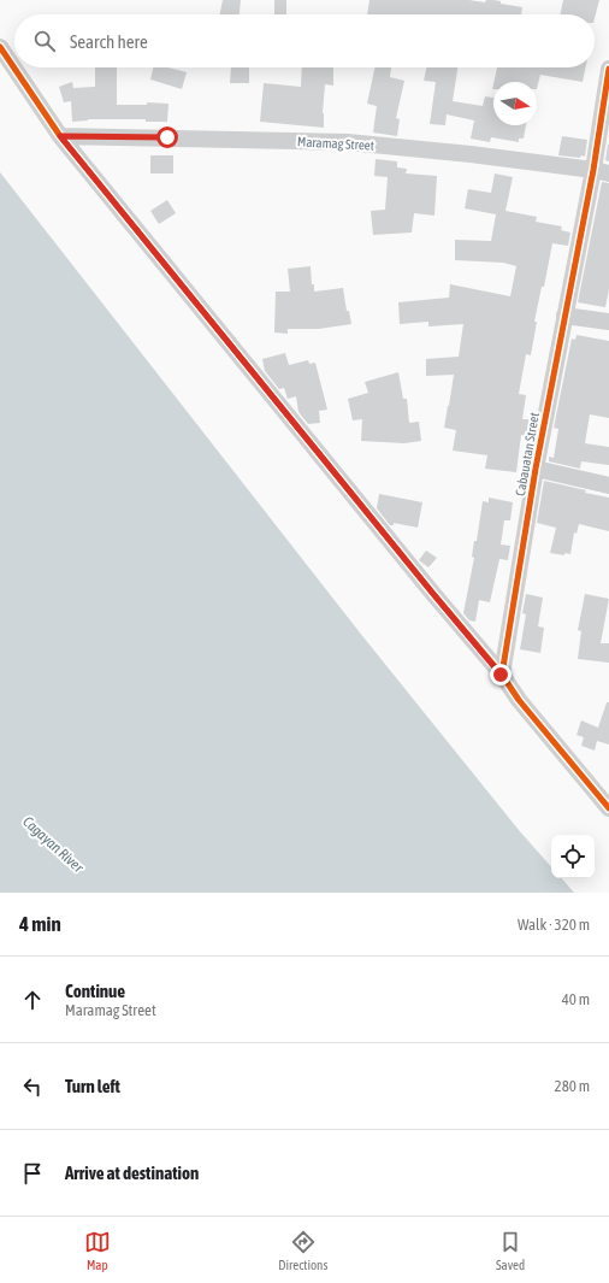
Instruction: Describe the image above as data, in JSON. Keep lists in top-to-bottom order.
{
  "streets": {
    "street": ["Maramag Street", "Cabauatan Street"]
  },
  "crossings": [
    ["Maramag Street", "Cabauatan Street"]
  ],
  "water": ["Cagayan River"],
  "north": "right",
  "page": {
    "search": "Search here",
    "heading": ["4 min", "Walk · 320 m"],
    "list": [
      ["Continue", "Maramag Street", "40 m"],
      ["Turn left", "280 m"],
      "Arrive at destination"
    ],
    "nav": ["Map", "Directions", "Saved"]
  }
}
